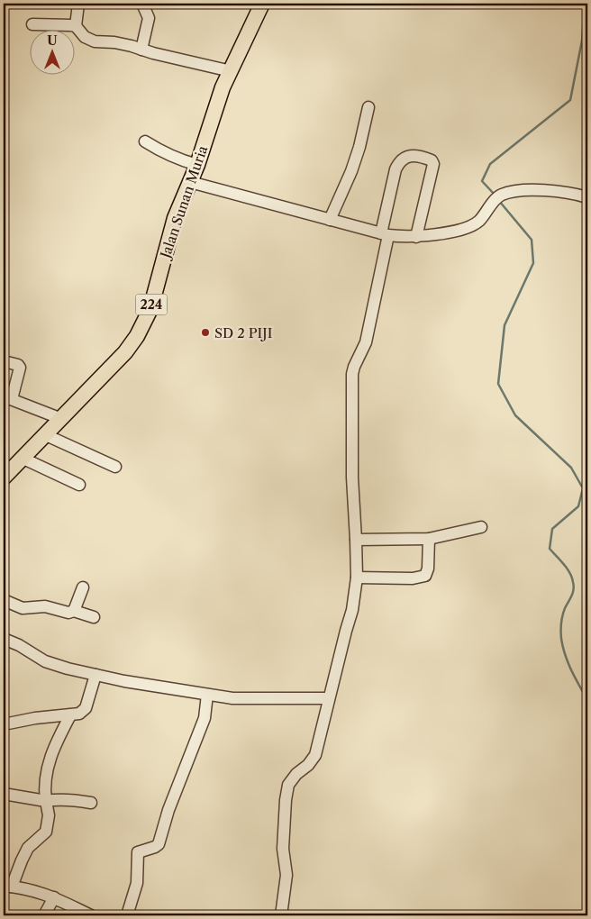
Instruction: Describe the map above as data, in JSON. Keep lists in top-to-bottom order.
{
  "streets": {
    "main road": ["Jalan Sunan Muria", "224"]
  },
  "crossings": [
    ["Jalan Sunan Muria", "224"]
  ],
  "places": ["SD 2 PIJI"],
  "north": "top"
}
